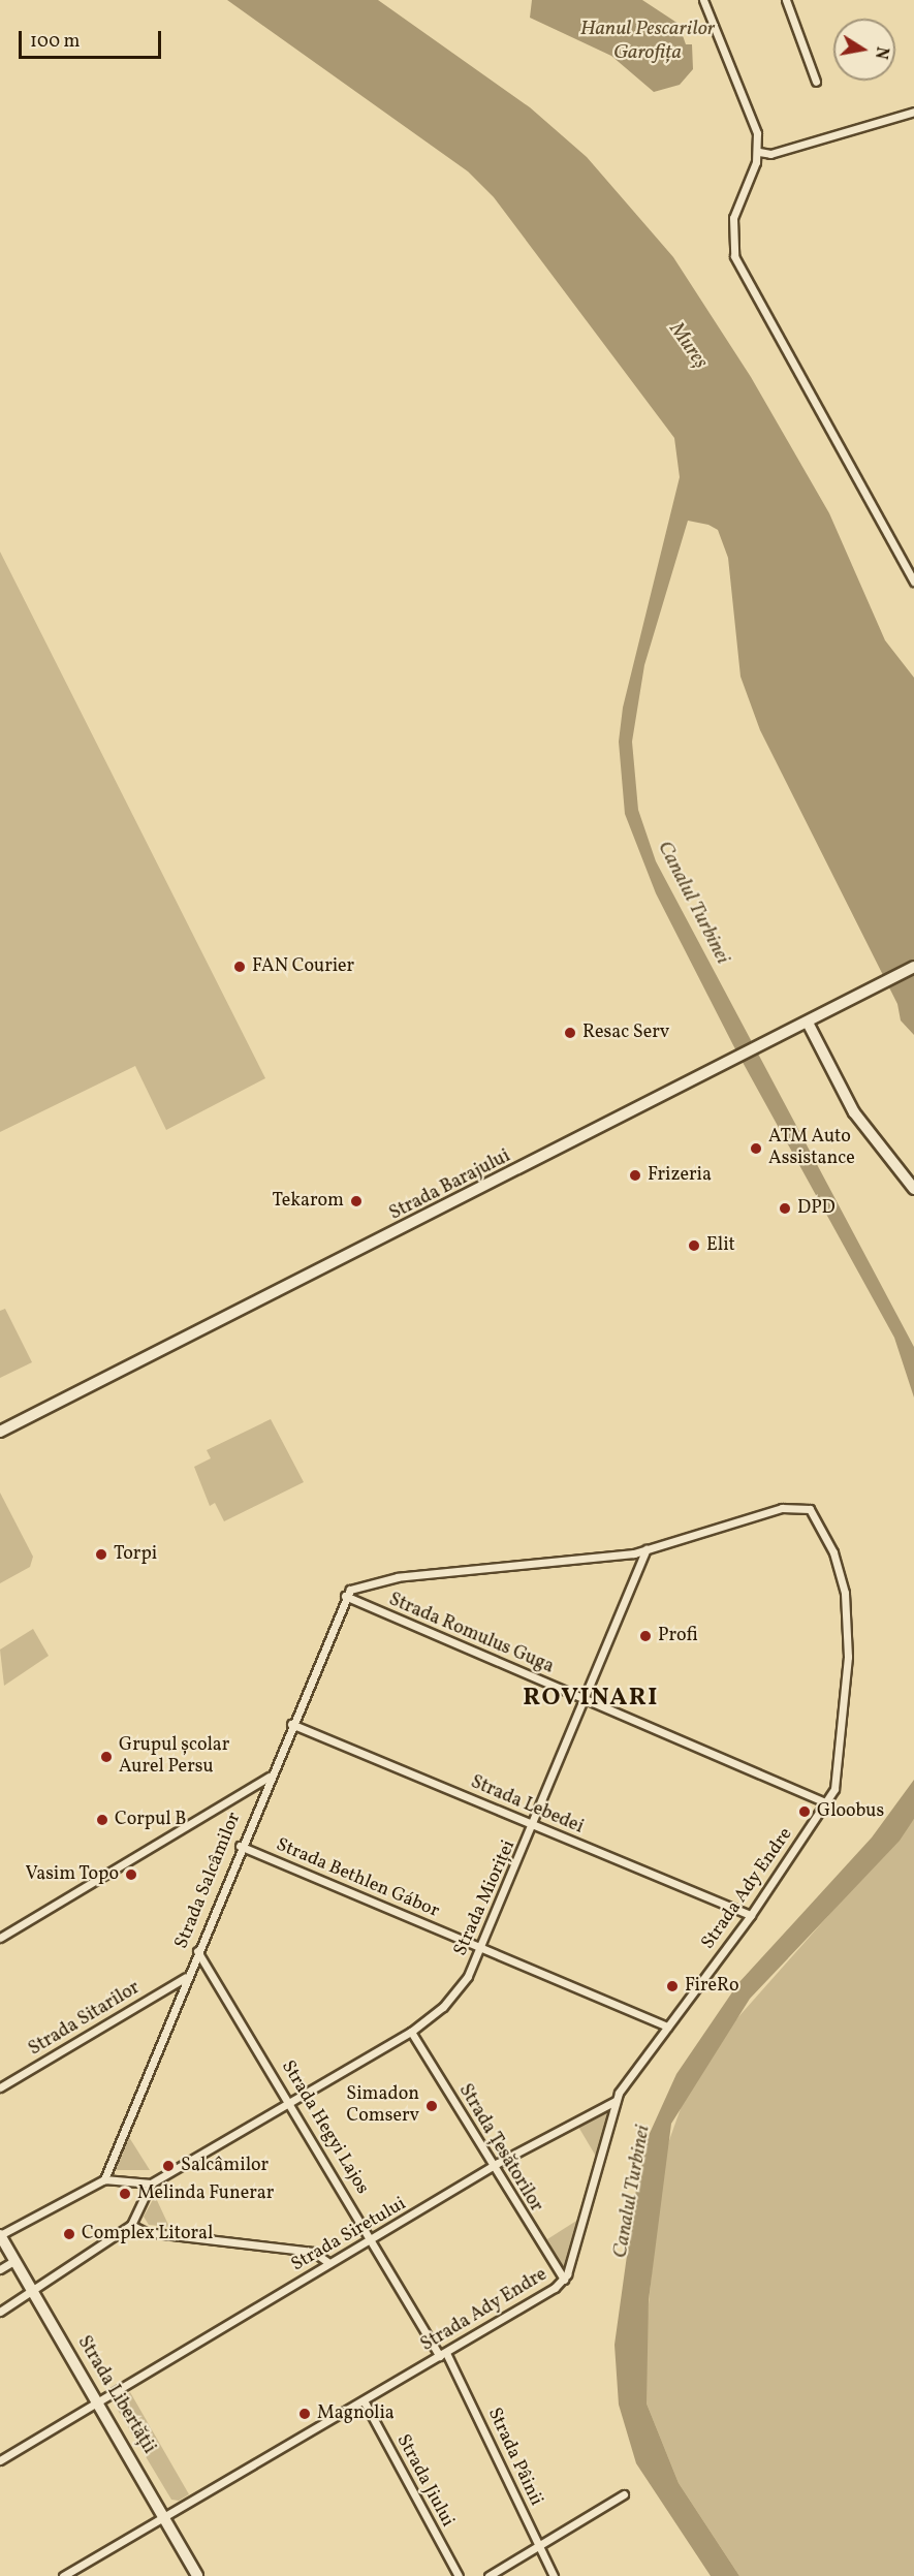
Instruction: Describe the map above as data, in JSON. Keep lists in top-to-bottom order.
{
  "streets": {
    "main road": ["Strada Barajului", "Strada Libertății"],
    "street": [
      "Strada Romulus Guga",
      "Strada Lebedei",
      "Strada Bethlen Gábor",
      "Strada Salcâmilor",
      "Strada Ady Endre",
      "Strada Mioriței",
      "Strada Sitarilor",
      "Strada Hegyi Lajos",
      "Strada Țesătorilor",
      "Strada Siretului",
      "Strada Pâinii",
      "Strada Jiului"
    ]
  },
  "crossings": [
    ["Strada Romulus Guga", "Strada Salcâmilor"],
    ["Strada Romulus Guga", "Strada Ady Endre"],
    ["Strada Romulus Guga", "Strada Mioriței"],
    ["Strada Lebedei", "Strada Salcâmilor"],
    ["Strada Lebedei", "Strada Ady Endre"],
    ["Strada Lebedei", "Strada Mioriței"],
    ["Strada Bethlen Gábor", "Strada Salcâmilor"],
    ["Strada Bethlen Gábor", "Strada Ady Endre"],
    ["Strada Bethlen Gábor", "Strada Mioriței"],
    ["Strada Salcâmilor", "Strada Ady Endre"],
    ["Strada Salcâmilor", "Strada Sitarilor"],
    ["Strada Salcâmilor", "Strada Hegyi Lajos"],
    ["Strada Ady Endre", "Strada Mioriței"],
    ["Strada Ady Endre", "Strada Hegyi Lajos"],
    ["Strada Ady Endre", "Strada Țesătorilor"],
    ["Strada Ady Endre", "Strada Siretului"],
    ["Strada Ady Endre", "Strada Libertății"],
    ["Strada Ady Endre", "Strada Pâinii"],
    ["Strada Ady Endre", "Strada Jiului"],
    ["Strada Mioriței", "Strada Hegyi Lajos"],
    ["Strada Mioriței", "Strada Țesătorilor"],
    ["Strada Hegyi Lajos", "Strada Siretului"],
    ["Strada Hegyi Lajos", "Strada Pâinii"],
    ["Strada Țesătorilor", "Strada Siretului"],
    ["Strada Siretului", "Strada Libertății"]
  ],
  "districts": ["ROVINARI"],
  "water": ["Hanul Pescarilor Garofița", "Mureș", "Canalul Turbinei"],
  "places": [
    "FAN Courier",
    "Resac Serv",
    "ATM Auto Assistance",
    "Frizeria",
    "Tekarom",
    "DPD",
    "Elit",
    "Torpi",
    "Profi",
    "Grupul școlar Aurel Persu",
    "Gloobus",
    "Corpul B",
    "Vasim Topo",
    "FireRo",
    "Simadon Comserv",
    "Salcâmilor",
    "Melinda Funerar",
    "Complex Litoral",
    "Magnolia"
  ],
  "scale_bar": "100 m",
  "north": "right"
}
